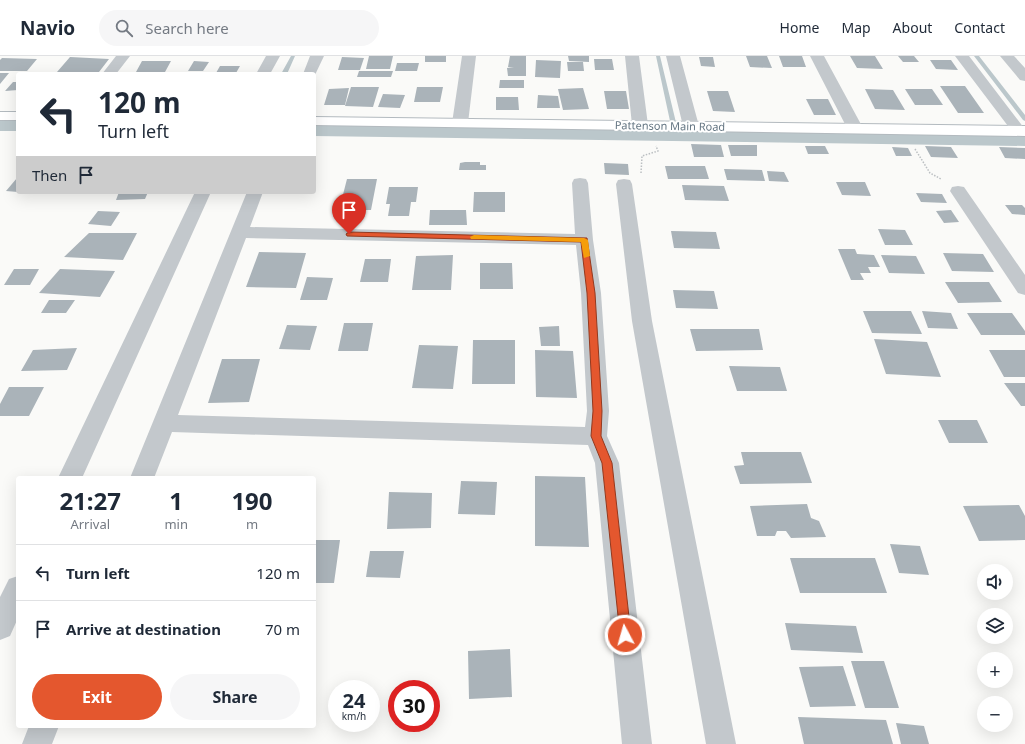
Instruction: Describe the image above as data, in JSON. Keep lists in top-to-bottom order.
{
  "streets": {
    "street": ["Pattenson Main Road"]
  },
  "page": {
    "header": "Navio",
    "search": "Search here",
    "nav": [
      "Home",
      "Map",
      "About",
      "Contact"
    ],
    "turn": ["120 m", "Turn left"],
    "then": "Then",
    "eta": [
      "21:27",
      "Arrival",
      "1",
      "min",
      "190",
      "m"
    ],
    "list": [
      {
        "name": "Turn left",
        "value": "120 m"
      },
      {
        "name": "Arrive at destination",
        "value": "70 m"
      }
    ],
    "map_buttons": ["+", "−"],
    "buttons": ["Exit", "Share"],
    "speed": "24 km/h",
    "limit": "30"
  }
}
